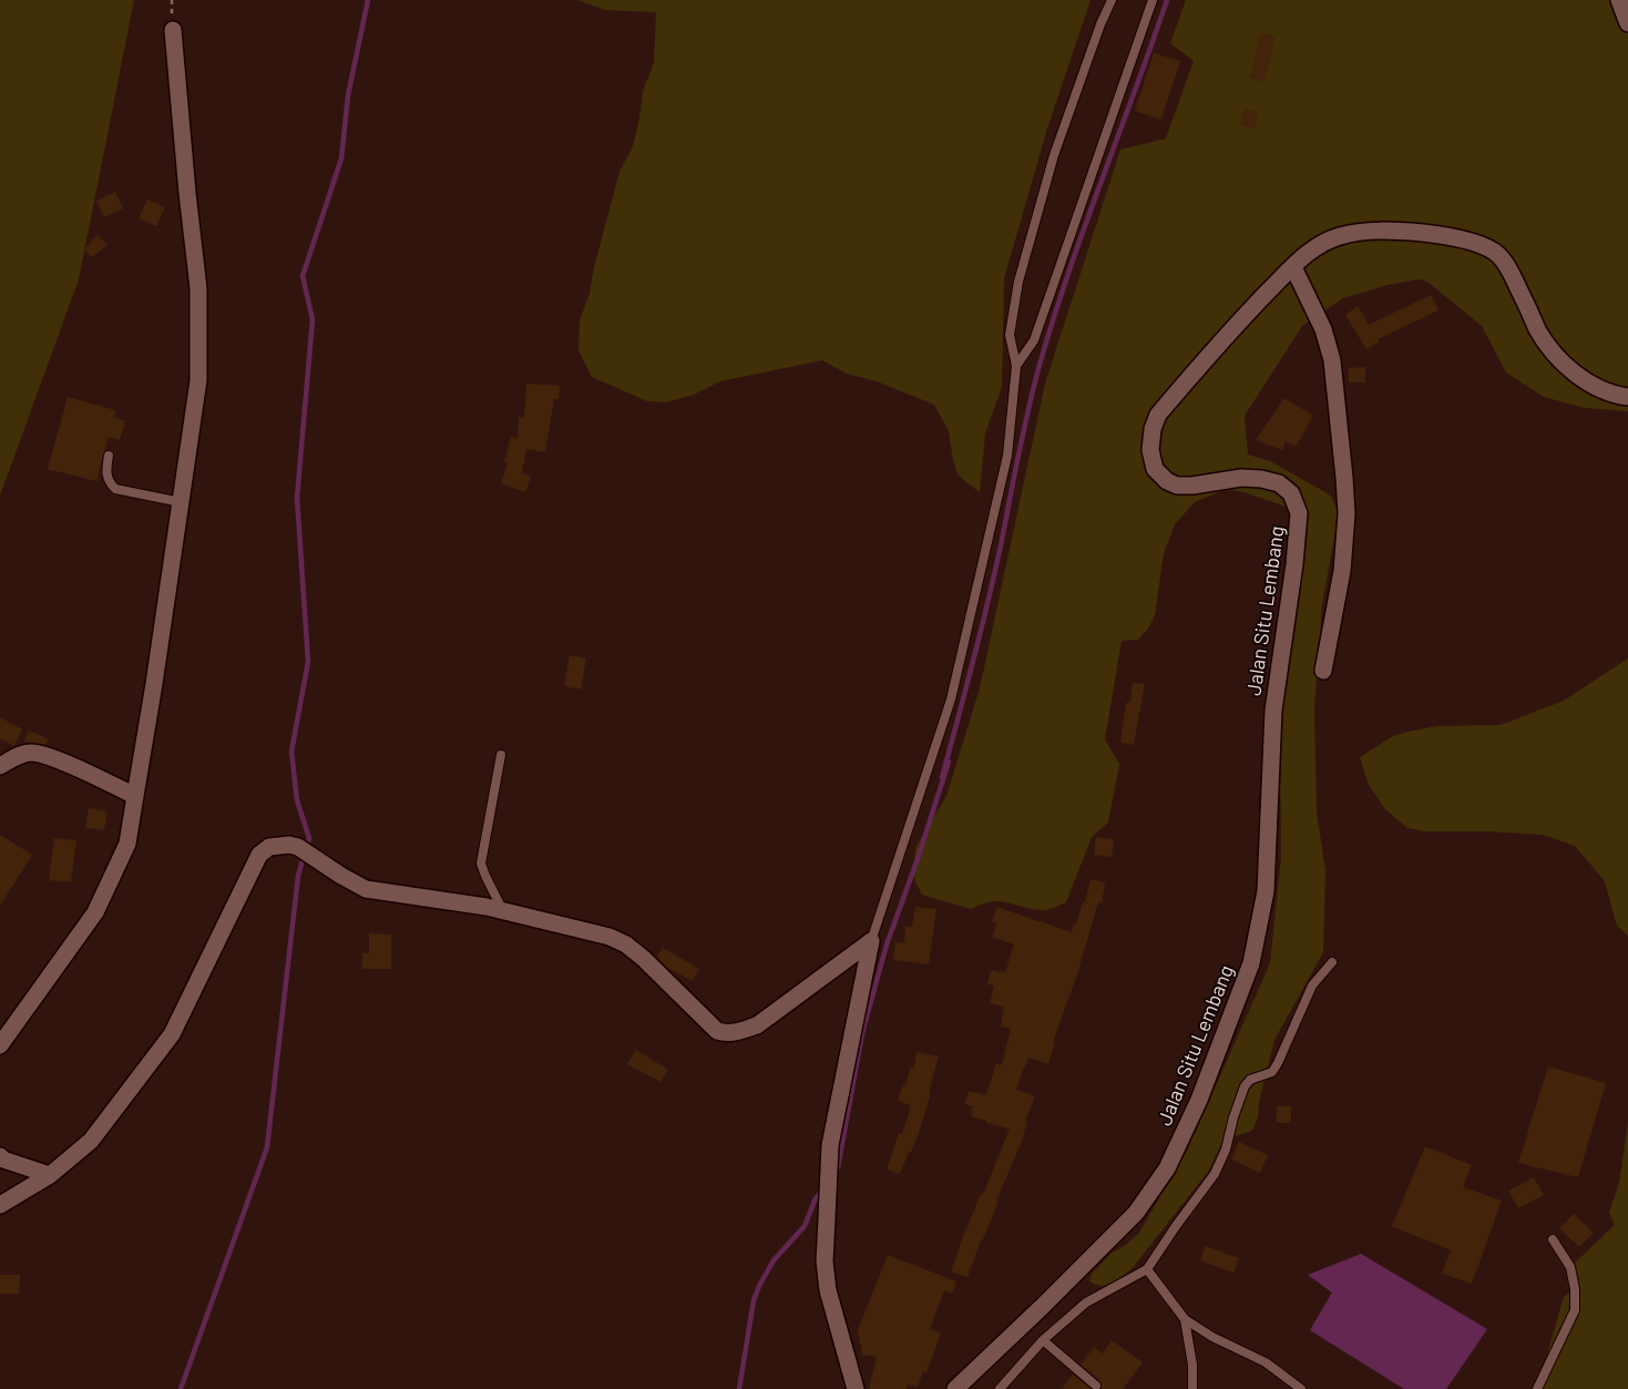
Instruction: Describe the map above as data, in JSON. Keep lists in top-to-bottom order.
{
  "streets": {
    "street": ["Jalan Situ Lembang"]
  }
}
